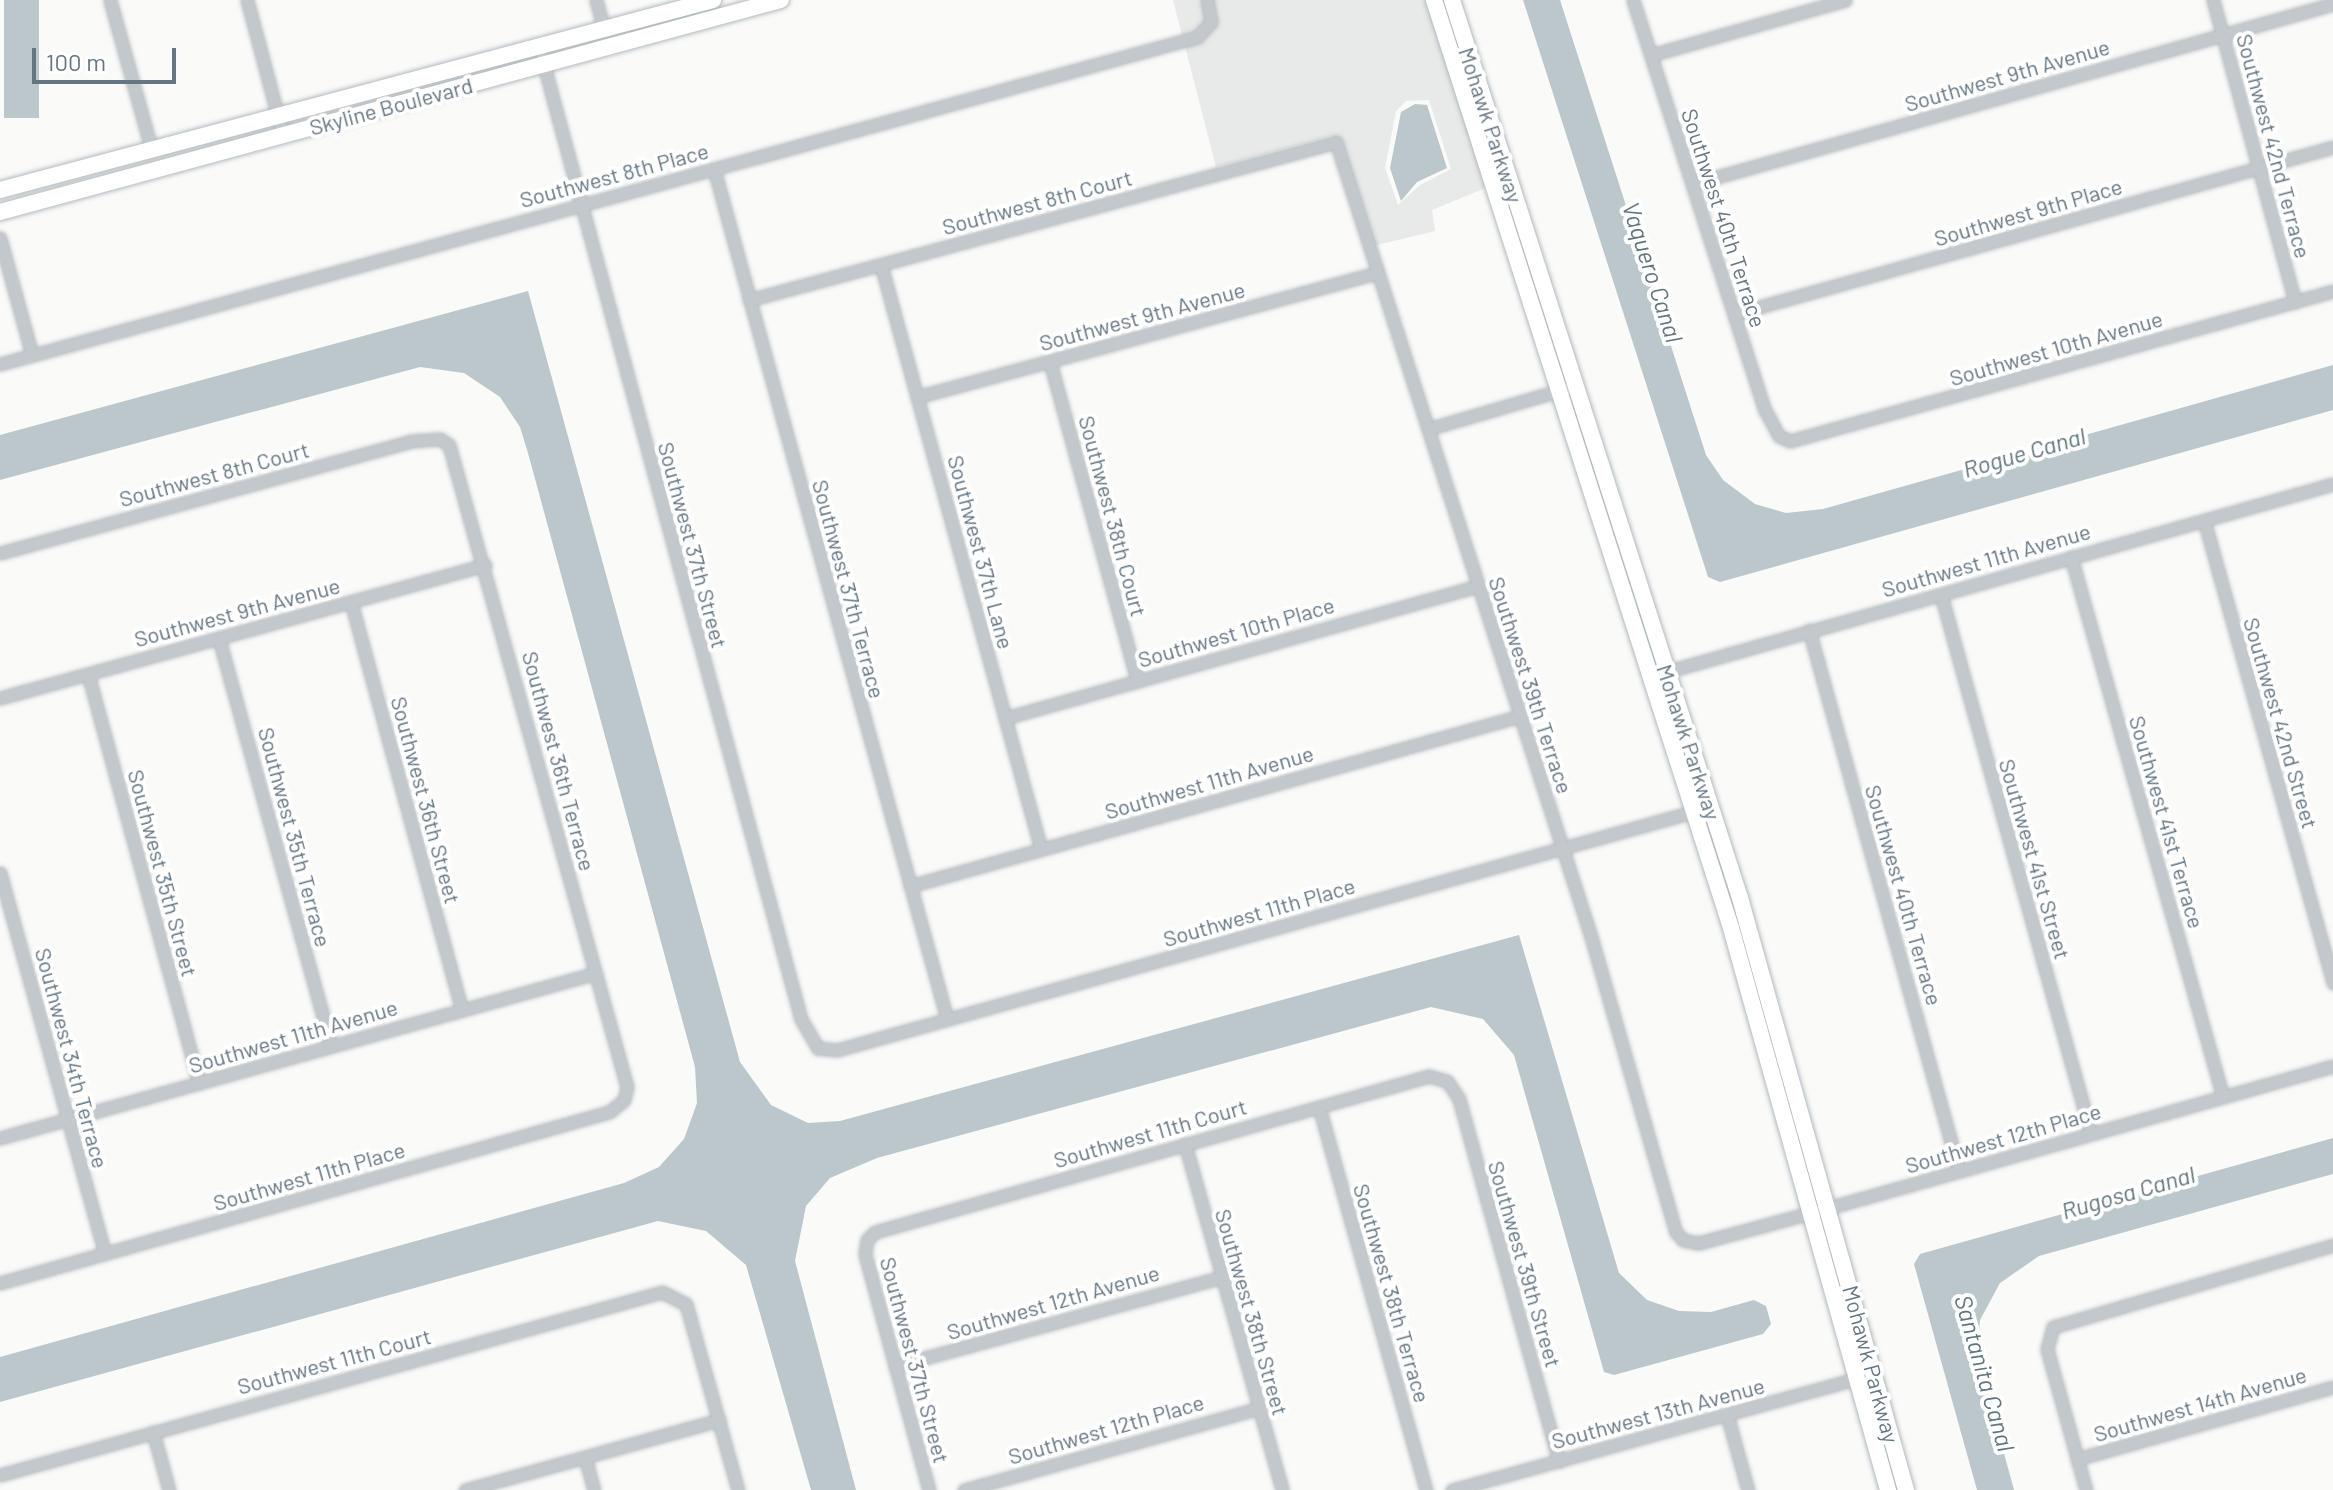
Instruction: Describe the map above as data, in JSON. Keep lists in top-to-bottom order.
{
  "streets": {
    "street": [
      "Southwest 9th Avenue",
      "Skyline Boulevard",
      "Mohawk Parkway",
      "Southwest 42nd Terrace",
      "Southwest 8th Place",
      "Southwest 8th Court",
      "Southwest 9th Place",
      "Southwest 40th Terrace",
      "Southwest 10th Avenue",
      "Southwest 38th Court",
      "Southwest 37th Street",
      "Southwest 37th Lane",
      "Southwest 11th Avenue",
      "Southwest 37th Terrace",
      "Southwest 10th Place",
      "Southwest 39th Terrace",
      "Southwest 42nd Street",
      "Southwest 36th Terrace",
      "Southwest 36th Street",
      "Southwest 41st Terrace",
      "Southwest 35th Terrace",
      "Southwest 41st Street",
      "Southwest 35th Street",
      "Southwest 11th Place",
      "Southwest 34th Terrace",
      "Southwest 11th Court",
      "Southwest 12th Place",
      "Southwest 39th Street",
      "Southwest 38th Terrace",
      "Southwest 12th Avenue",
      "Southwest 38th Street",
      "Southwest 14th Avenue",
      "Southwest 13th Avenue"
    ]
  },
  "crossings": [
    ["Southwest 9th Avenue", "Southwest 42nd Terrace"],
    ["Southwest 9th Avenue", "Southwest 40th Terrace"],
    ["Southwest 9th Avenue", "Southwest 38th Court"],
    ["Southwest 9th Avenue", "Southwest 37th Lane"],
    ["Southwest 9th Avenue", "Southwest 39th Terrace"],
    ["Southwest 9th Avenue", "Southwest 36th Terrace"],
    ["Southwest 9th Avenue", "Southwest 36th Street"],
    ["Southwest 9th Avenue", "Southwest 35th Terrace"],
    ["Southwest 9th Avenue", "Southwest 35th Street"],
    ["Skyline Boulevard", "Southwest 37th Street"],
    ["Mohawk Parkway", "Southwest 11th Avenue"],
    ["Mohawk Parkway", "Southwest 11th Place"],
    ["Mohawk Parkway", "Southwest 12th Place"],
    ["Mohawk Parkway", "Southwest 13th Avenue"],
    ["Southwest 42nd Terrace", "Southwest 9th Place"],
    ["Southwest 42nd Terrace", "Southwest 10th Avenue"],
    ["Southwest 8th Place", "Southwest 37th Street"],
    ["Southwest 8th Place", "Southwest 37th Terrace"],
    ["Southwest 8th Court", "Southwest 37th Lane"],
    ["Southwest 8th Court", "Southwest 37th Terrace"],
    ["Southwest 8th Court", "Southwest 39th Terrace"],
    ["Southwest 8th Court", "Southwest 36th Terrace"],
    ["Southwest 9th Place", "Southwest 40th Terrace"],
    ["Southwest 40th Terrace", "Southwest 10th Avenue"],
    ["Southwest 40th Terrace", "Southwest 11th Avenue"],
    ["Southwest 40th Terrace", "Southwest 12th Place"],
    ["Southwest 38th Court", "Southwest 10th Place"],
    ["Southwest 37th Street", "Southwest 11th Place"],
    ["Southwest 37th Street", "Southwest 11th Court"],
    ["Southwest 37th Street", "Southwest 12th Avenue"],
    ["Southwest 37th Lane", "Southwest 11th Avenue"],
    ["Southwest 37th Lane", "Southwest 10th Place"],
    ["Southwest 11th Avenue", "Southwest 37th Terrace"],
    ["Southwest 11th Avenue", "Southwest 39th Terrace"],
    ["Southwest 11th Avenue", "Southwest 42nd Street"],
    ["Southwest 11th Avenue", "Southwest 36th Terrace"],
    ["Southwest 11th Avenue", "Southwest 36th Street"],
    ["Southwest 11th Avenue", "Southwest 41st Terrace"],
    ["Southwest 11th Avenue", "Southwest 35th Terrace"],
    ["Southwest 11th Avenue", "Southwest 41st Street"],
    ["Southwest 11th Avenue", "Southwest 35th Street"],
    ["Southwest 11th Avenue", "Southwest 34th Terrace"],
    ["Southwest 37th Terrace", "Southwest 11th Place"],
    ["Southwest 10th Place", "Southwest 39th Terrace"],
    ["Southwest 39th Terrace", "Southwest 11th Place"],
    ["Southwest 39th Terrace", "Southwest 12th Place"],
    ["Southwest 36th Terrace", "Southwest 11th Place"],
    ["Southwest 41st Terrace", "Southwest 12th Place"],
    ["Southwest 41st Street", "Southwest 12th Place"],
    ["Southwest 11th Place", "Southwest 34th Terrace"],
    ["Southwest 11th Court", "Southwest 39th Street"],
    ["Southwest 11th Court", "Southwest 38th Terrace"],
    ["Southwest 11th Court", "Southwest 38th Street"],
    ["Southwest 12th Place", "Southwest 38th Street"],
    ["Southwest 39th Street", "Southwest 13th Avenue"],
    ["Southwest 12th Avenue", "Southwest 38th Street"]
  ],
  "water": [
    "Vaquero Canal",
    "Rogue Canal",
    "Rugosa Canal",
    "Santanita Canal"
  ],
  "scale_bar": "100 m"
}
